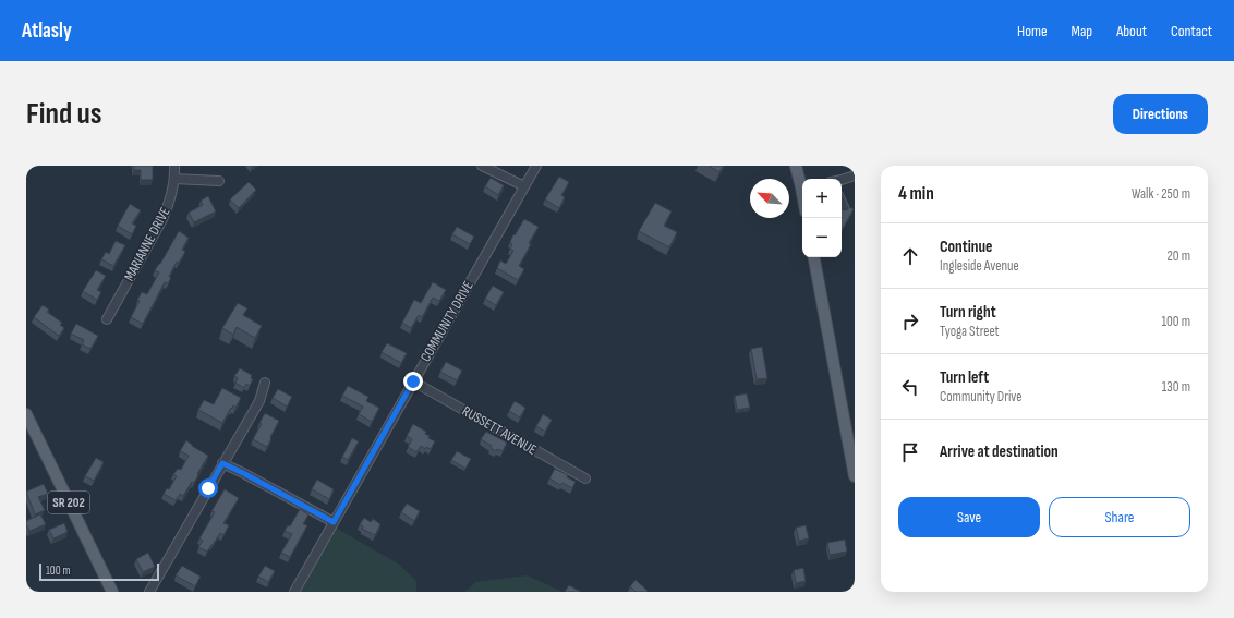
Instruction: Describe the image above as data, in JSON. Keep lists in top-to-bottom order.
{
  "streets": {
    "main road": ["SR 202"],
    "street": ["MARIANNE DRIVE", "COMMUNITY DRIVE", "RUSSETT AVENUE"]
  },
  "crossings": [
    ["COMMUNITY DRIVE", "RUSSETT AVENUE"]
  ],
  "scale_bar": "100 m",
  "north": "top left",
  "page": {
    "header": "Atlasly",
    "nav": [
      "Home",
      "Map",
      "About",
      "Contact"
    ],
    "buttons": [
      "Directions",
      ["Save", "Share"]
    ],
    "title": "Find us",
    "heading": ["4 min", "Walk · 250 m"],
    "map_buttons": ["+", "−"],
    "list": [
      ["Continue", "Ingleside Avenue", "20 m"],
      ["Turn right", "Tyoga Street", "100 m"],
      ["Turn left", "Community Drive", "130 m"],
      "Arrive at destination"
    ],
    "scale": "100 m"
  }
}
